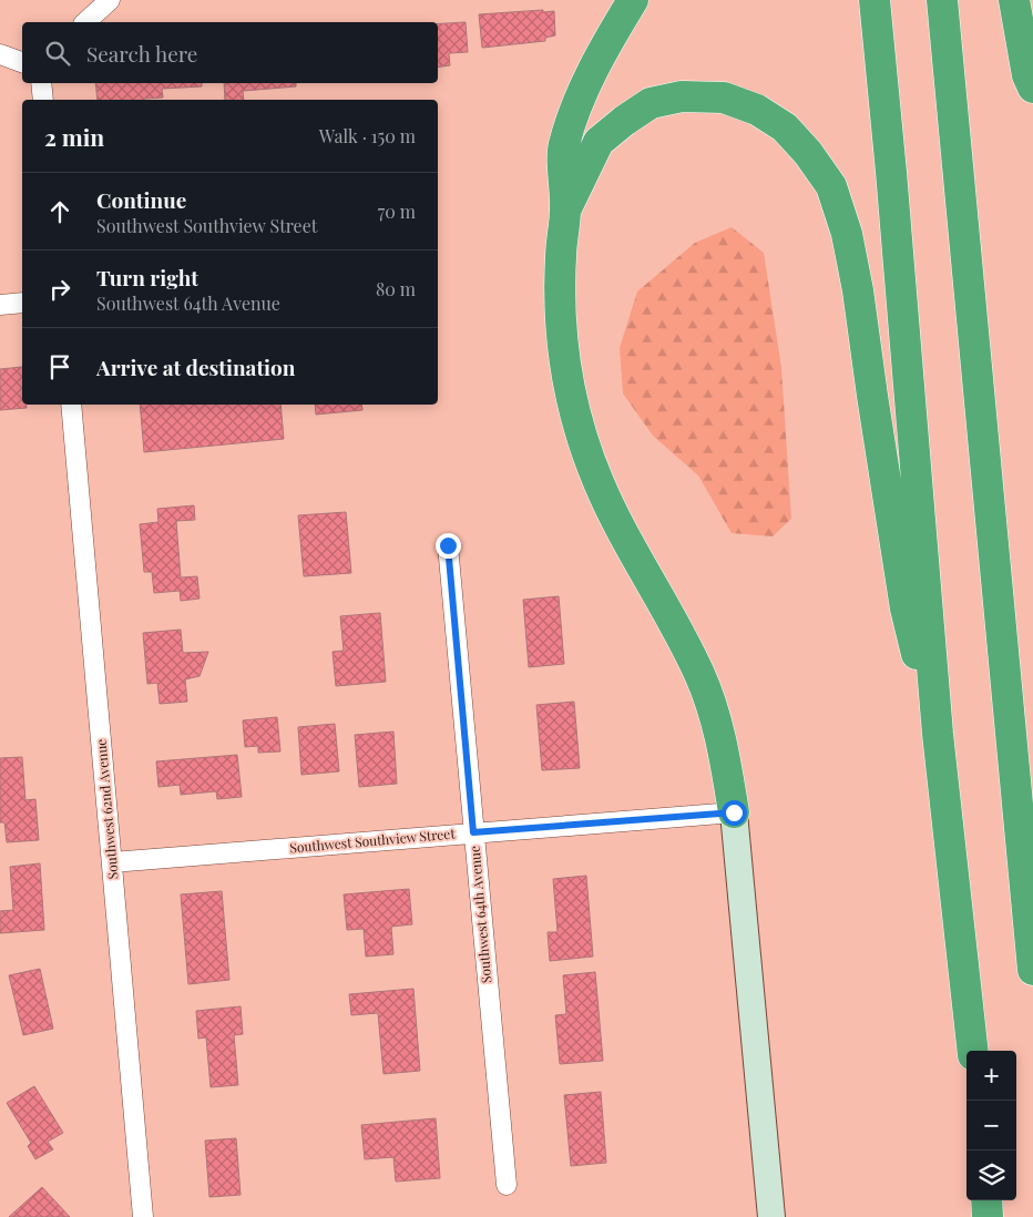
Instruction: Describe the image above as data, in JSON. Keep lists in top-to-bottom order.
{
  "streets": {
    "street": ["Southwest 62nd Avenue", "Southwest Southview Street", "Southwest 64th Avenue"]
  },
  "crossings": [
    ["Southwest 62nd Avenue", "Southwest Southview Street"],
    ["Southwest Southview Street", "Southwest 64th Avenue"]
  ],
  "page": {
    "search": "Search here",
    "heading": ["2 min", "Walk · 150 m"],
    "list": [
      ["Continue", "Southwest Southview Street", "70 m"],
      ["Turn right", "Southwest 64th Avenue", "80 m"],
      "Arrive at destination"
    ],
    "map_buttons": ["+", "−"]
  }
}
